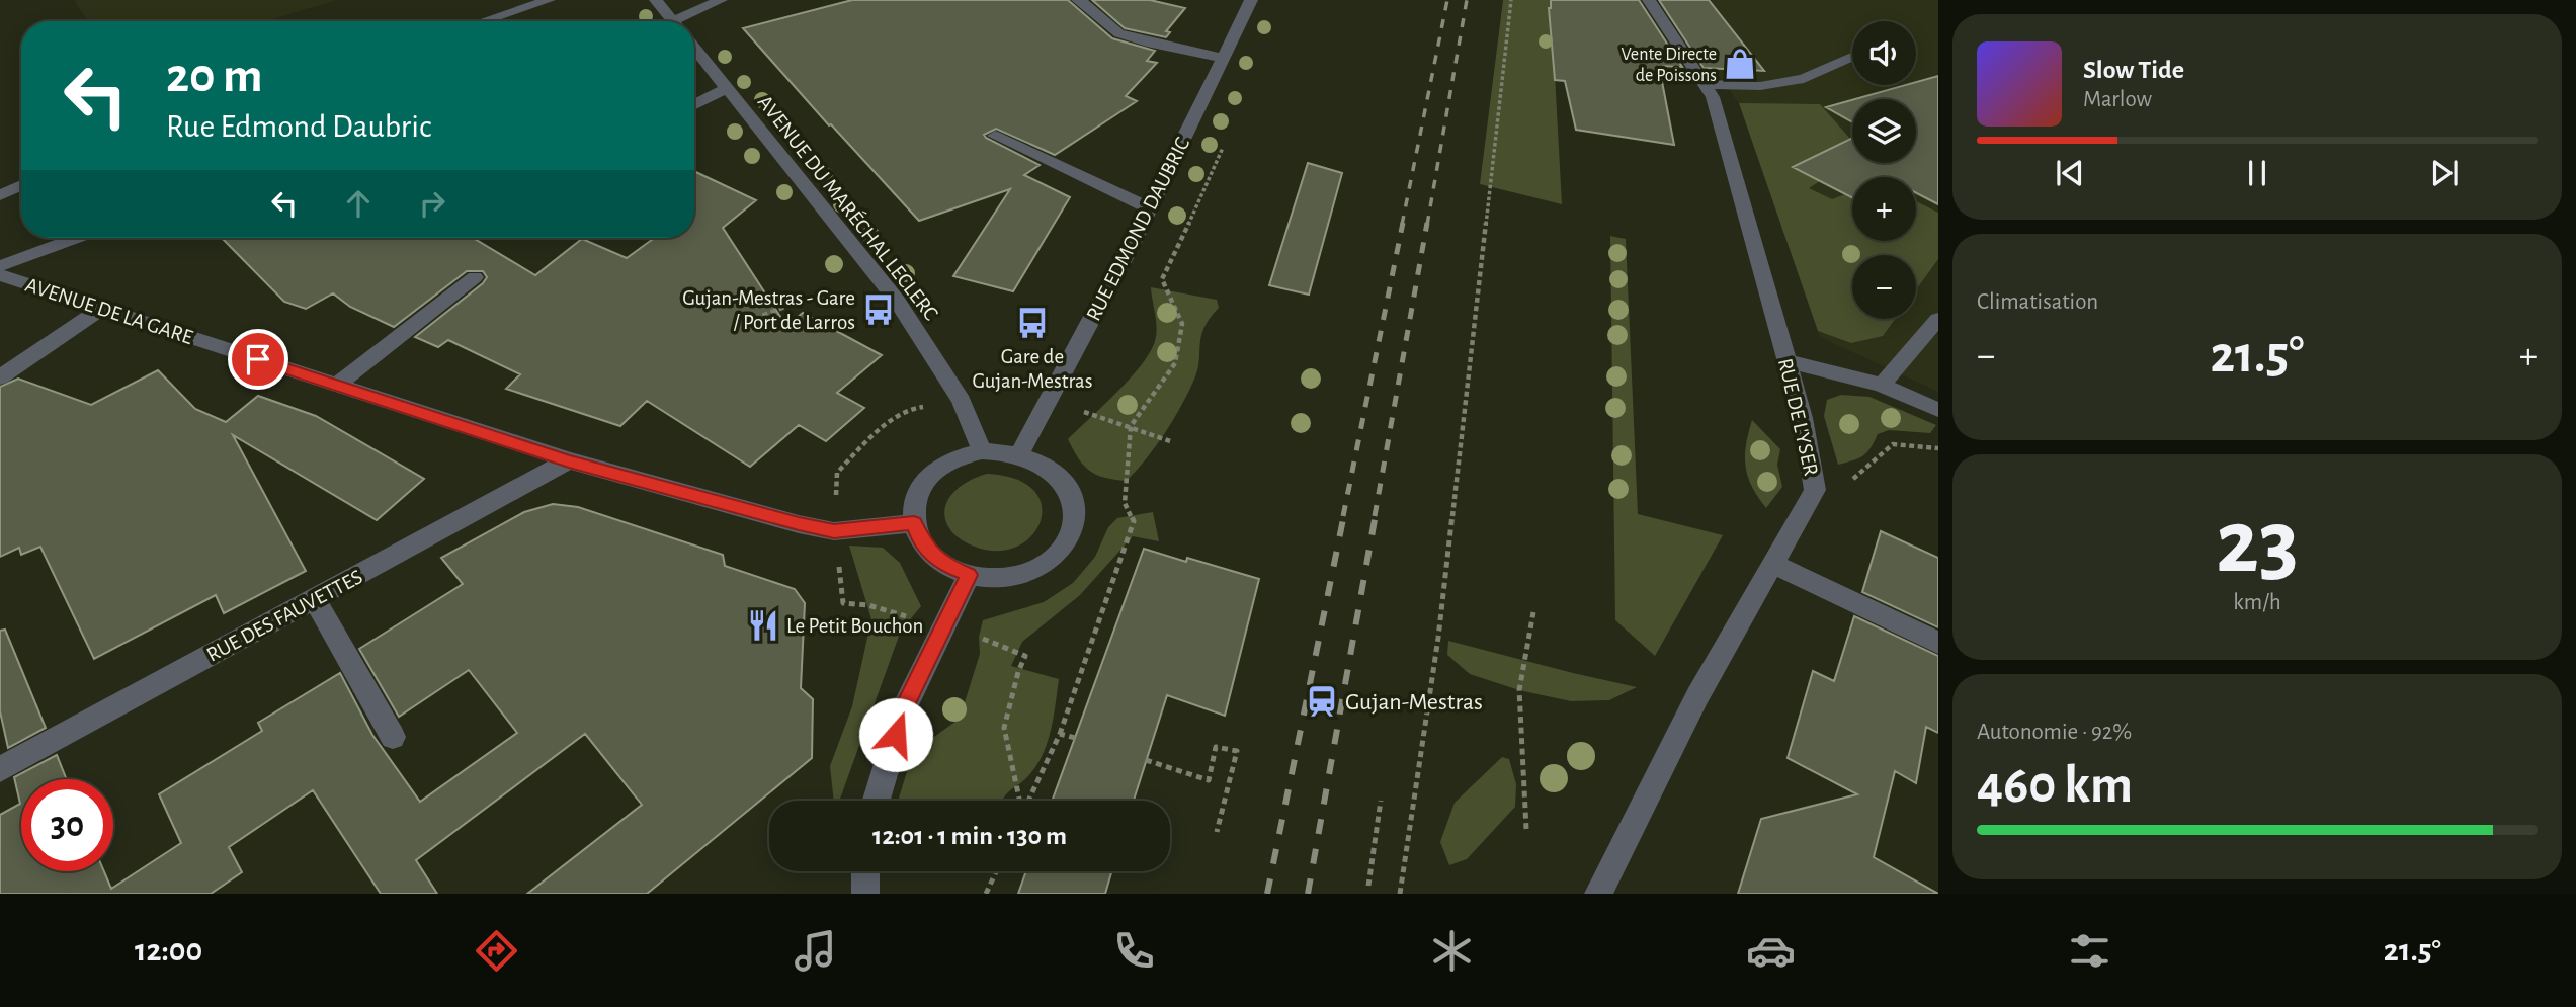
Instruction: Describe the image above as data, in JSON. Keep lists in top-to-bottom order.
{
  "streets": {
    "street": [
      "AVENUE DU MARÉCHAL LECLERC",
      "RUE EDMOND DAUBRIC",
      "AVENUE DE LA GARE",
      "RUE DE L'YSER",
      "RUE DES FAUVETTES"
    ]
  },
  "crossings": [
    ["AVENUE DU MARÉCHAL LECLERC", "RUE EDMOND DAUBRIC"],
    ["AVENUE DU MARÉCHAL LECLERC", "AVENUE DE LA GARE"],
    ["RUE EDMOND DAUBRIC", "AVENUE DE LA GARE"],
    ["AVENUE DE LA GARE", "RUE DES FAUVETTES"]
  ],
  "places": {
    "shop": ["Vente Directe de Poissons"],
    "bus stop": ["Gujan-Mestras - Gare / Port de Larros", "Gare de Gujan-Mestras"],
    "restaurant": ["Le Petit Bouchon"],
    "station": ["Gujan-Mestras"]
  },
  "page": {
    "map_buttons": ["+", "−"],
    "turn": ["20 m", "Rue Edmond Daubric"],
    "song": ["Slow Tide", "Marlow"],
    "tile": [
      "Climatisation",
      ["23", "km/h"],
      ["Autonomie · 92%", "460 km"]
    ],
    "heat": ["−", "21.5°", "+"],
    "limit": "30",
    "trip": "12:01 · 1 min · 130 m",
    "tabs": ["12:00", "21.5°"]
  }
}
